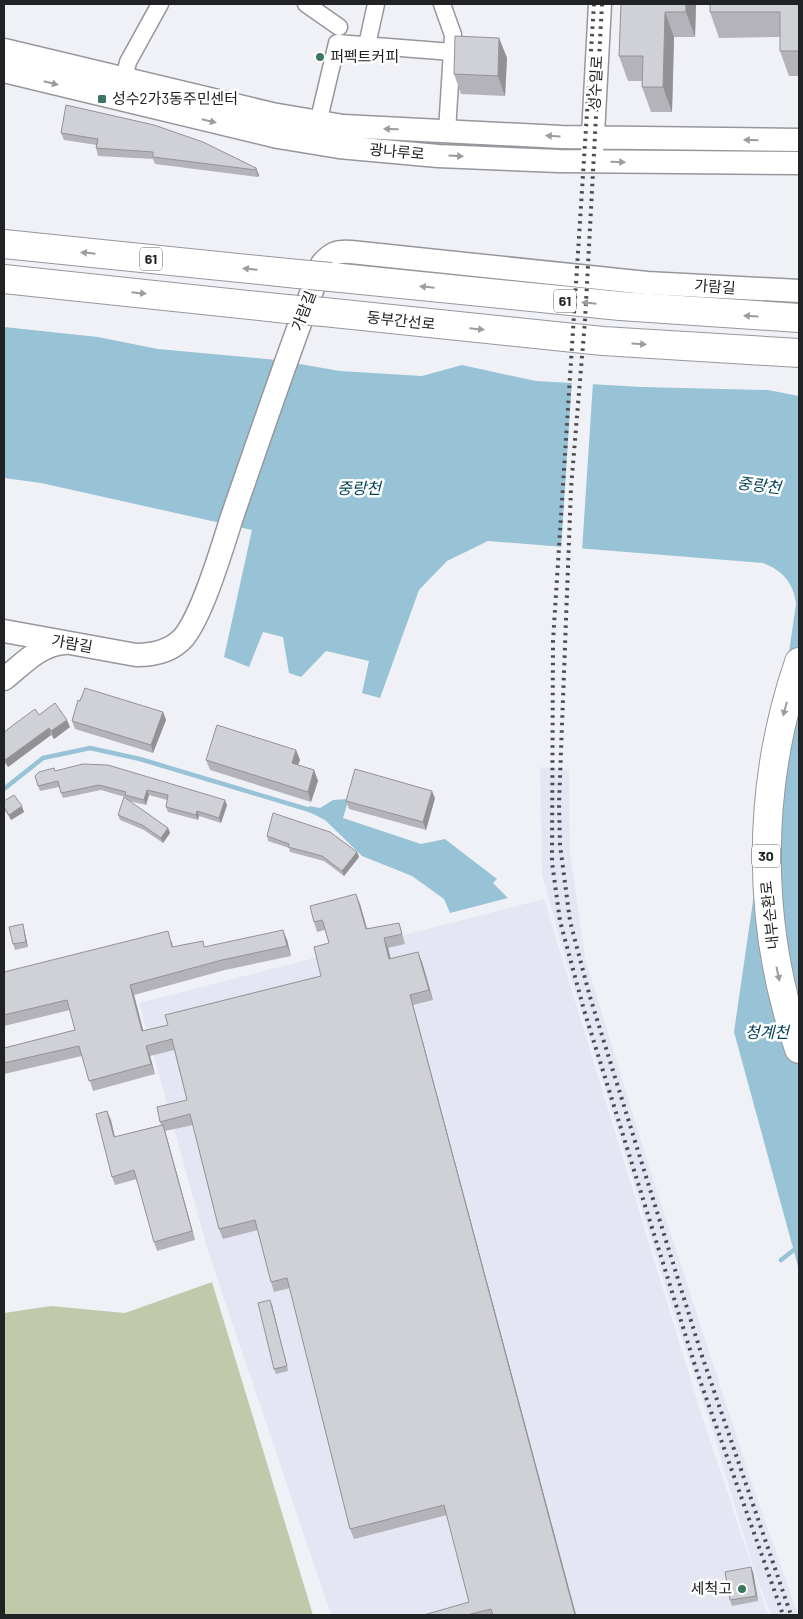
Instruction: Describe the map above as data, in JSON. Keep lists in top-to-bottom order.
{
  "streets": {
    "highway": [
      "61",
      "동부간선로",
      "30",
      "내부순환로"
    ],
    "main road": ["성수일로", "광나루로", "가람길"]
  },
  "crossings": [
    ["성수일로", "광나루로"]
  ],
  "one_way": ["내부순환로"],
  "water": ["중랑천", "청계천"],
  "places": {
    "other": ["퍼펙트커피", "세척고"],
    "transit": ["성수2가3동주민센터"]
  }
}
